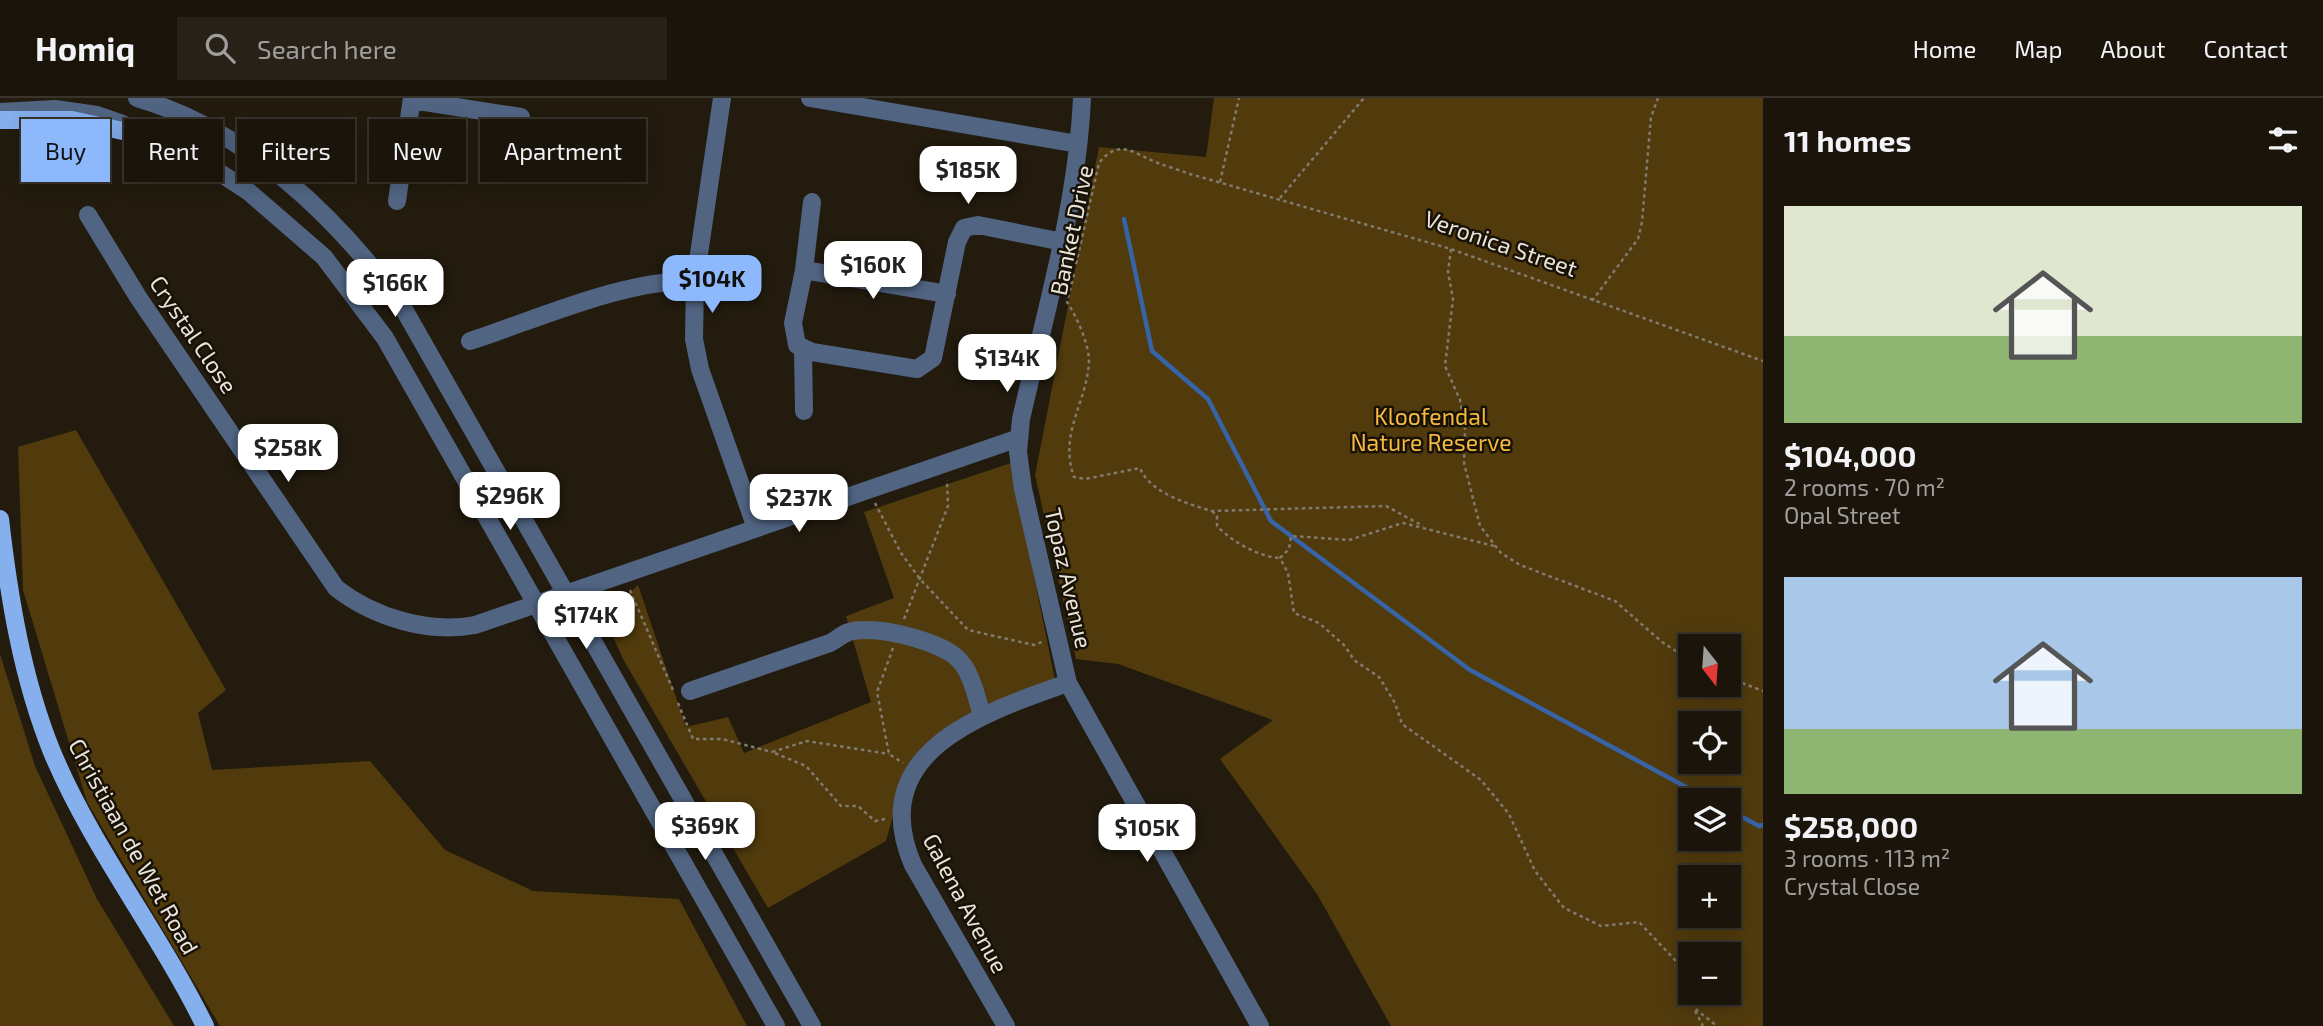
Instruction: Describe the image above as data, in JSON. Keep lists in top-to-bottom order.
{
  "streets": {
    "main road": ["Christiaan de Wet Road"],
    "street": ["Crystal Close", "Topaz Avenue", "Galena Avenue"],
    "path": ["Banket Drive", "Veronica Street"]
  },
  "crossings": [
    ["Banket Drive", "Veronica Street"],
    ["Crystal Close", "Topaz Avenue"],
    ["Topaz Avenue", "Galena Avenue"]
  ],
  "parks": ["Kloofendal Nature Reserve"],
  "north": "bottom",
  "page": {
    "header": "Homiq",
    "search": "Search here",
    "nav": [
      "Home",
      "Map",
      "About",
      "Contact"
    ],
    "heading": "11 homes",
    "chip": [
      "Buy",
      "Rent",
      "Filters",
      "New",
      "Apartment"
    ],
    "price": [
      "$185K",
      "$160K",
      "$104K",
      "$166K",
      "$134K",
      "$258K",
      "$296K",
      "$237K",
      "$174K",
      "$369K",
      "$105K"
    ],
    "list": [
      {
        "name": "$104,000",
        "note": "2 rooms · 70 m² · Opal Street"
      },
      {
        "name": "$258,000",
        "note": "3 rooms · 113 m² · Crystal Close"
      }
    ],
    "map_buttons": ["+", "−"]
  }
}
